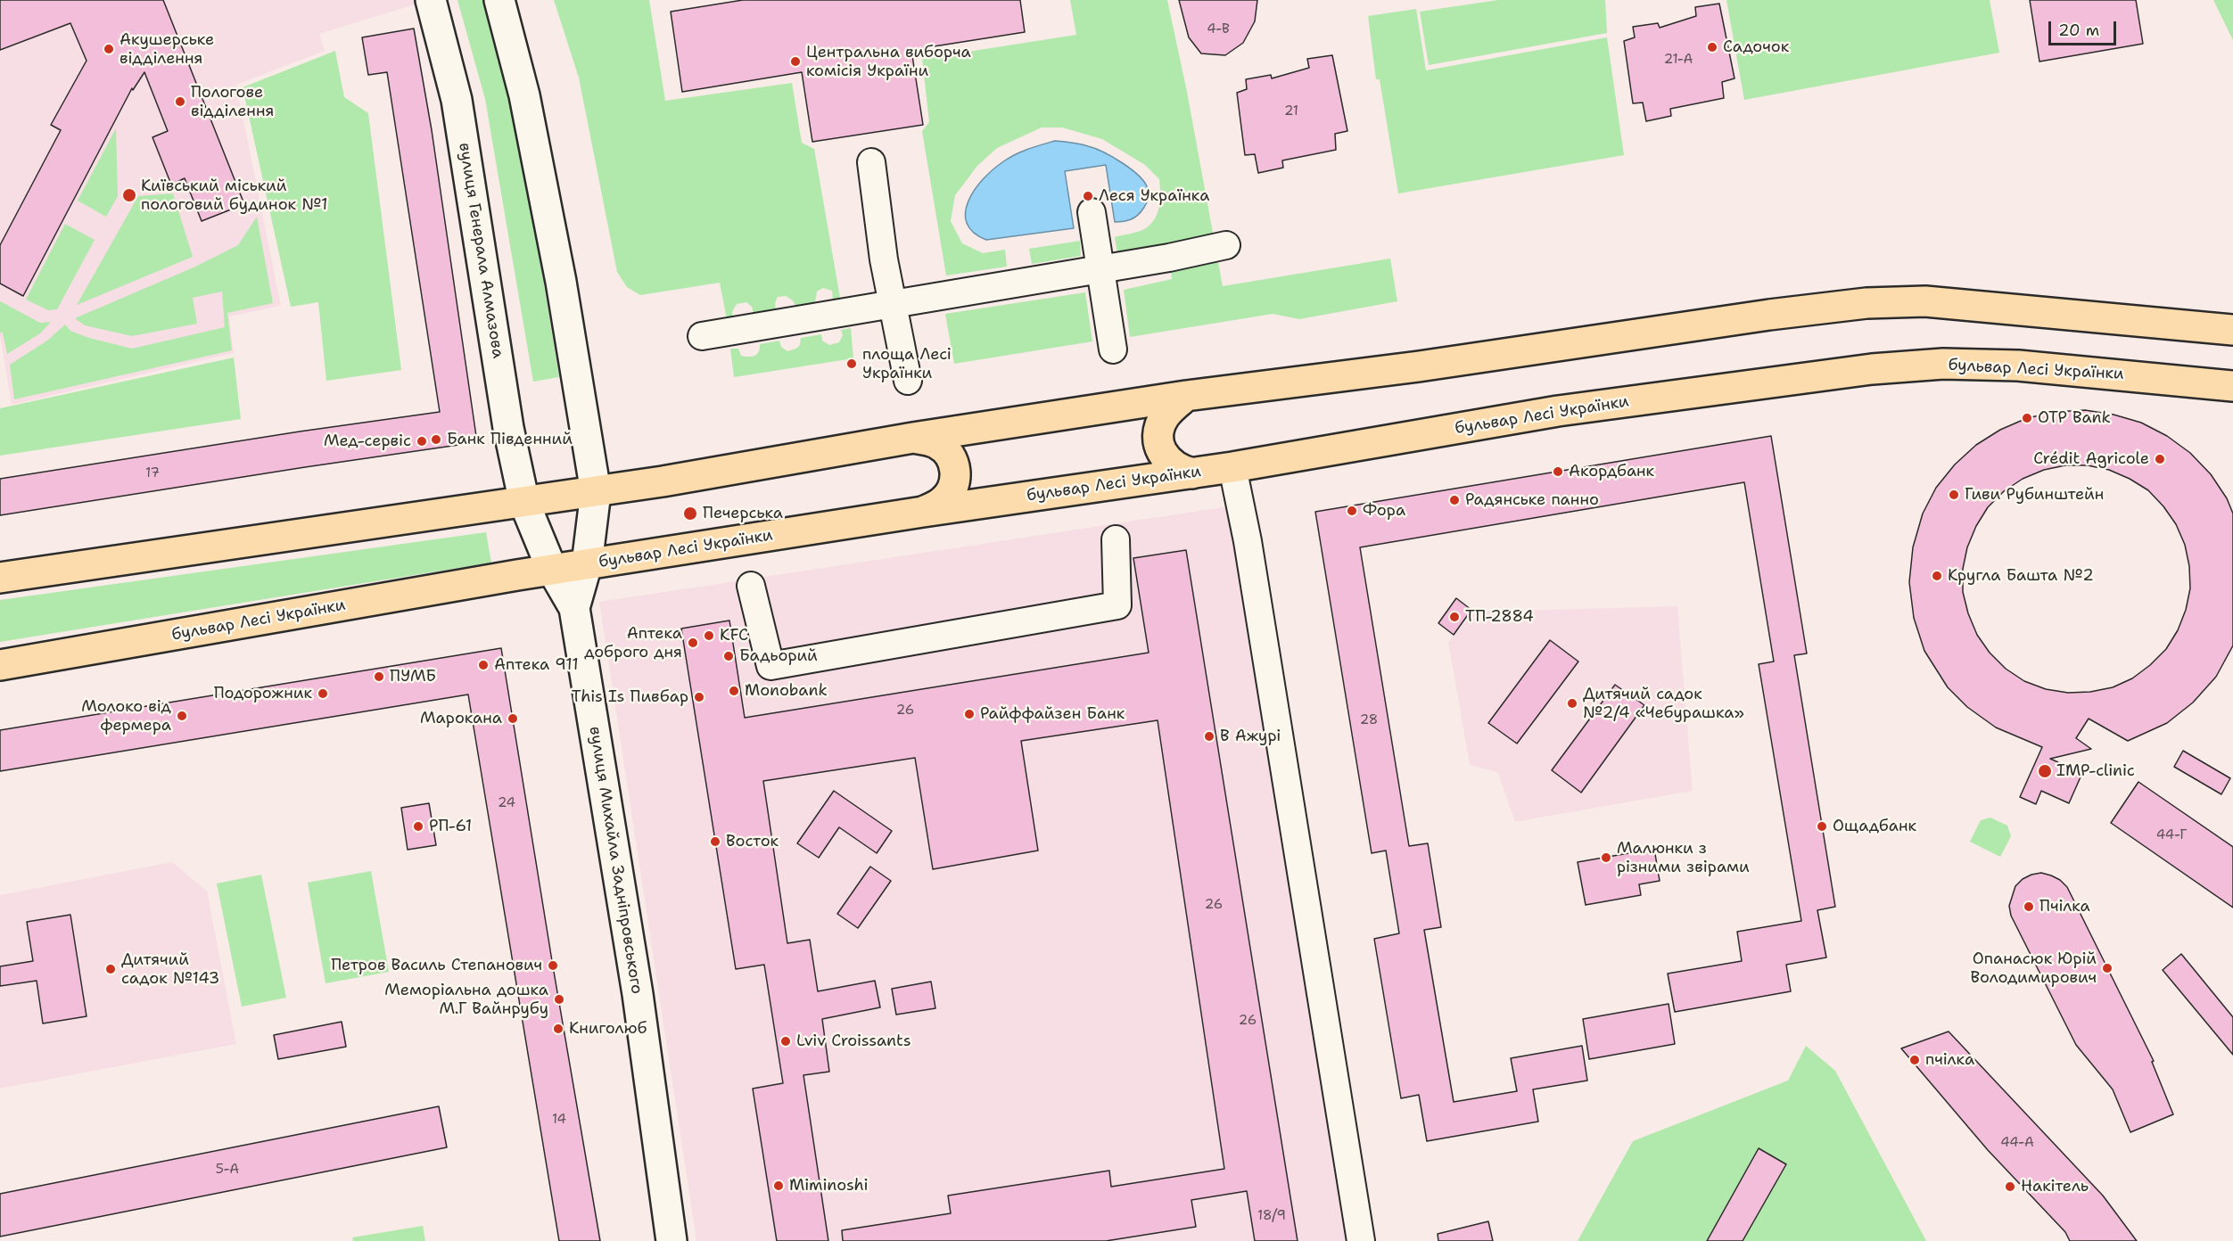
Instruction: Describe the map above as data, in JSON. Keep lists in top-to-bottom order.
{
  "streets": {
    "main road": ["вулиця Генерала Алмазова", "бульвар Лесі Українки", "вулиця Михайла Задніпровського"]
  },
  "crossings": [
    ["бульвар Лесі Українки", "вулиця Михайла Задніпровського"]
  ],
  "places": [
    "Садочок",
    "Акушерське відділення",
    "Центральна виборча комісія України",
    "Пологове відділення",
    "Київський міський пологовий будинок №1",
    "Леся Українка",
    "площа Лесі Українки",
    "OTP Bank",
    "Банк Пiвденний",
    "Мед-сервіс",
    "Crédit Agricole",
    "Акордбанк",
    "Гиви Рубинштейн",
    "Радянське панно",
    "Фора",
    "Печерська",
    "Кругла Башта №2",
    "ТП-2884",
    "KFC",
    "Аптека доброго дня",
    "Бадьорий",
    "Аптека 911",
    "ПУМБ",
    "Monobank",
    "Подорожник",
    "This Is Пивбар",
    "Дитячий садок №2/4 «Чебурашка»",
    "Райффайзен Банк",
    "Молоко від фермера",
    "Марокана",
    "В Ажурі",
    "IMP-clinic",
    "РП-61",
    "Ощадбанк",
    "Восток",
    "Малюнки з різними звірами",
    "Пчілка",
    "Петров Василь Степанович",
    "Опанасюк Юрій Володимирович",
    "Дитячий садок №143",
    "Меморіальна дошка М.Г Вайнрубу",
    "Книголюб",
    "Lviv Croissants",
    "пчілка",
    "Miminoshi",
    "Накітель"
  ],
  "house_numbers": [
    "4-В",
    "21-А",
    "21",
    "17",
    "26",
    "28",
    "24",
    "44-Г",
    "26",
    "26",
    "14",
    "44-А",
    "5-А",
    "18/9"
  ],
  "scale_bar": "20 m"
}
